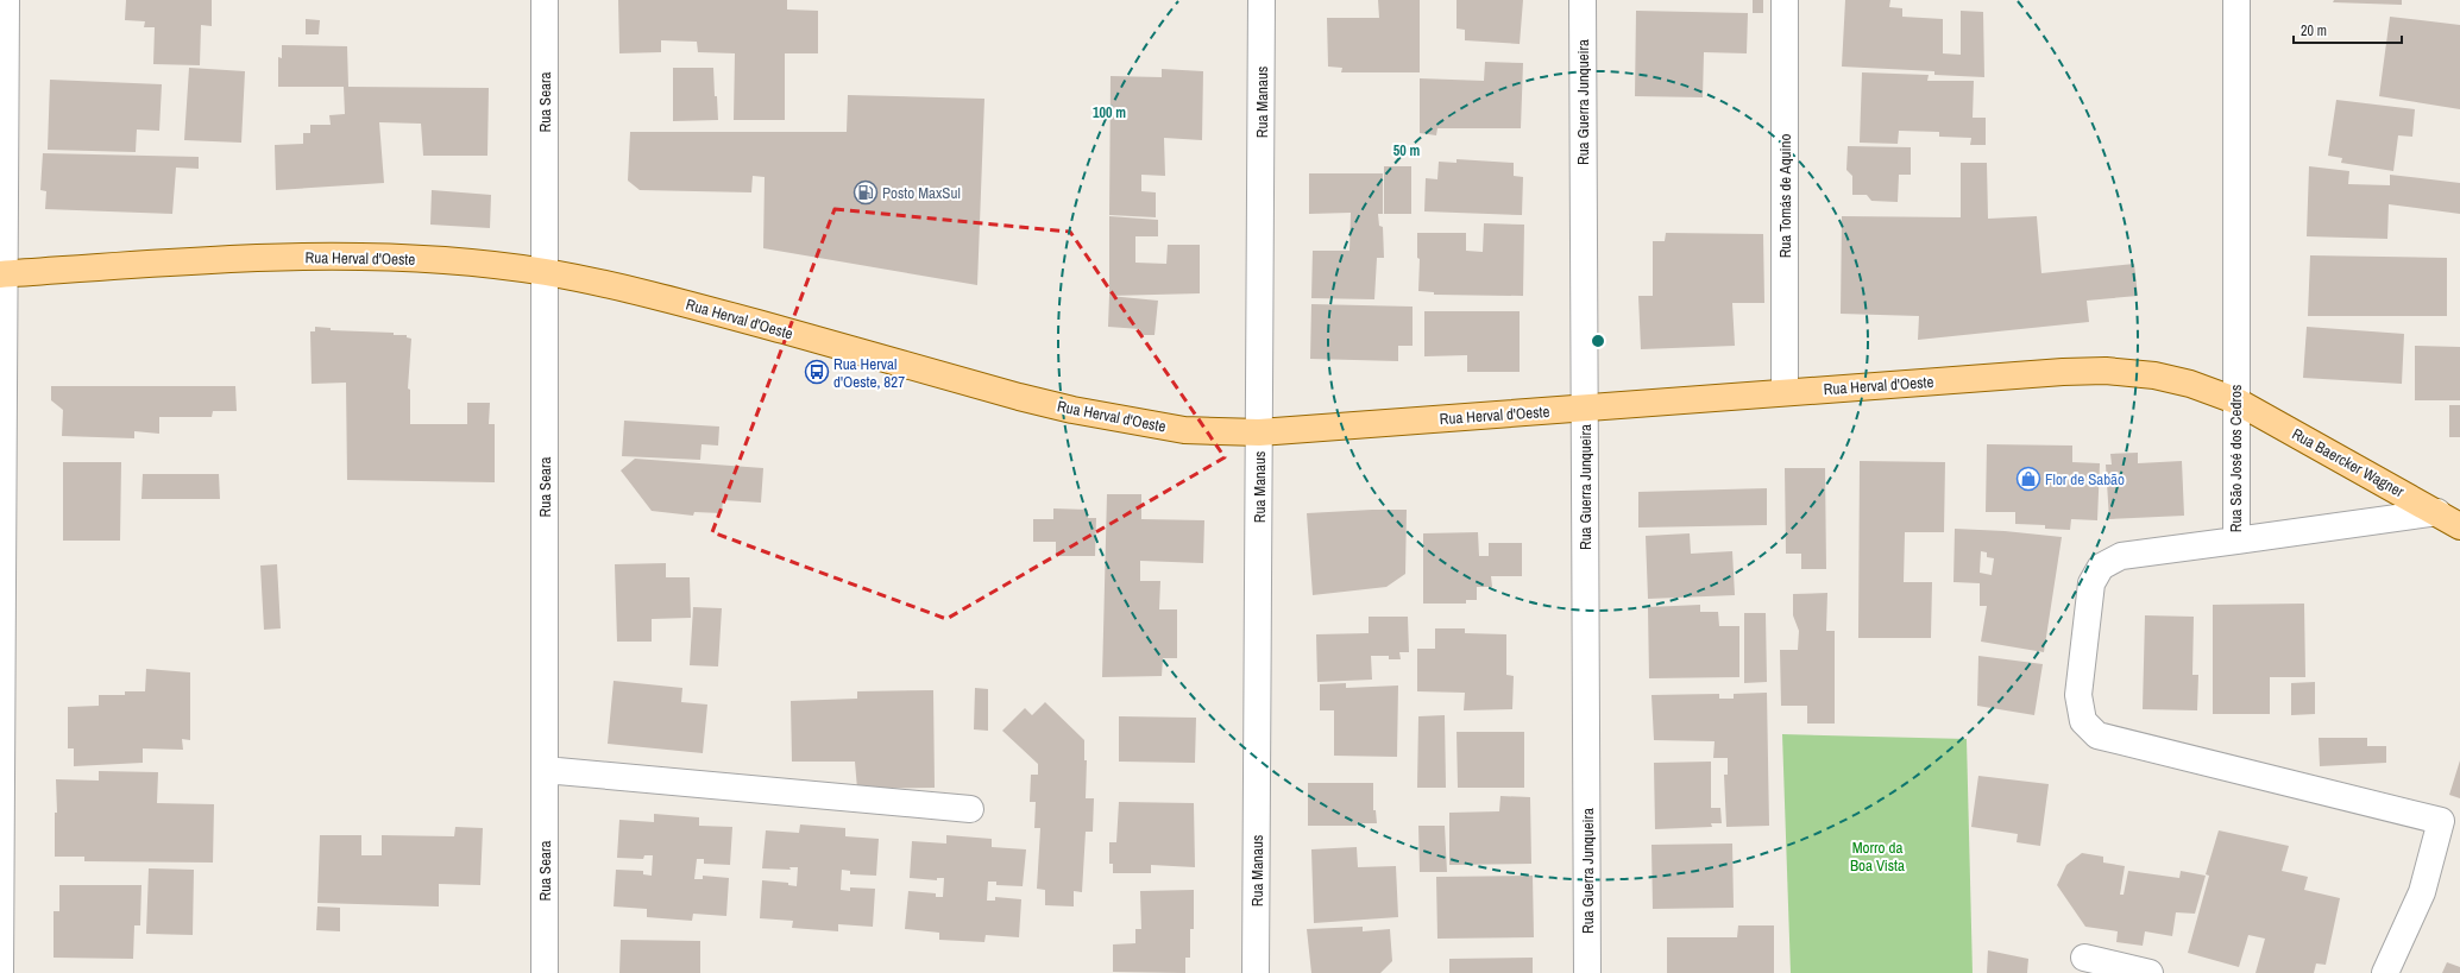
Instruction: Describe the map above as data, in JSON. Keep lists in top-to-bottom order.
{
  "streets": {
    "main road": ["Rua Herval d'Oeste", "Rua Baercker Wagner"],
    "street": [
      "Rua Seara",
      "Rua Manaus",
      "Rua Guerra Junqueira",
      "Rua Tomás de Aquino",
      "Rua São José dos Cedros"
    ]
  },
  "crossings": [
    ["Rua Seara", "Rua Herval d'Oeste"],
    ["Rua Manaus", "Rua Herval d'Oeste"],
    ["Rua Guerra Junqueira", "Rua Herval d'Oeste"],
    ["Rua Tomás de Aquino", "Rua Herval d'Oeste"],
    ["Rua Herval d'Oeste", "Rua São José dos Cedros"],
    ["Rua Herval d'Oeste", "Rua Baercker Wagner"],
    ["Rua São José dos Cedros", "Rua Baercker Wagner"]
  ],
  "parks": ["Morro da Boa Vista"],
  "places": {
    "fuel station": ["Posto MaxSul"],
    "bus stop": ["Rua Herval d'Oeste, 827"],
    "shop": ["Flor de Sabão"]
  },
  "scale_bar": "20 m",
  "rings": ["100 m", "50 m"]
}
